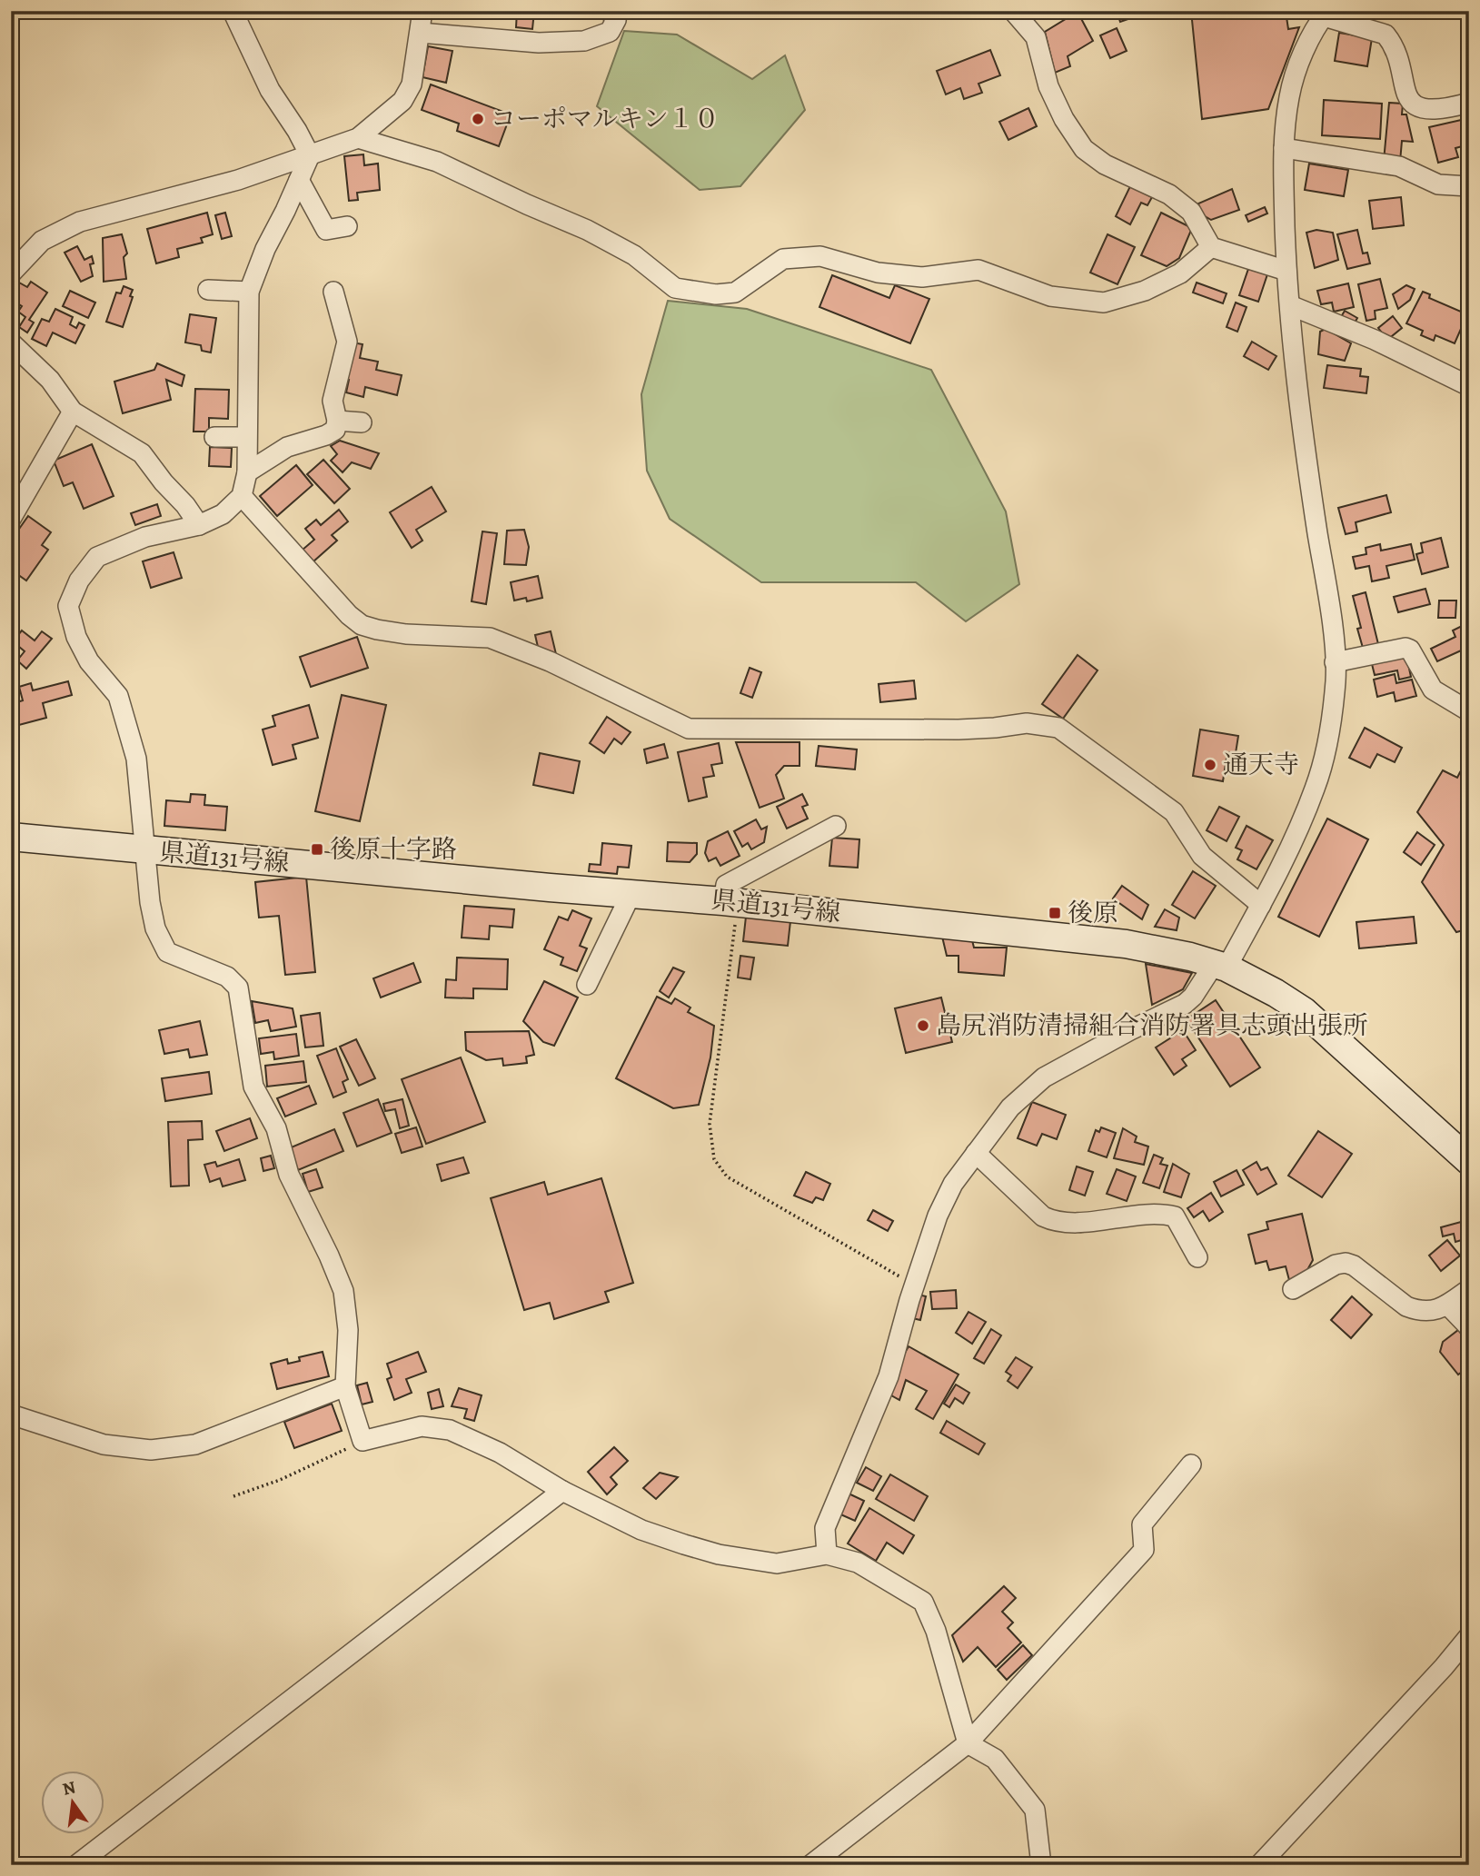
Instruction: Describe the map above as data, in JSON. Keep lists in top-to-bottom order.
{
  "streets": {
    "main road": ["県道131号線"]
  },
  "places": {
    "other": ["コーポマルキン１０", "通天寺", "島尻消防清掃組合消防署具志頭出張所"],
    "transit": ["後原十字路", "後原"]
  },
  "north": "top"
}
